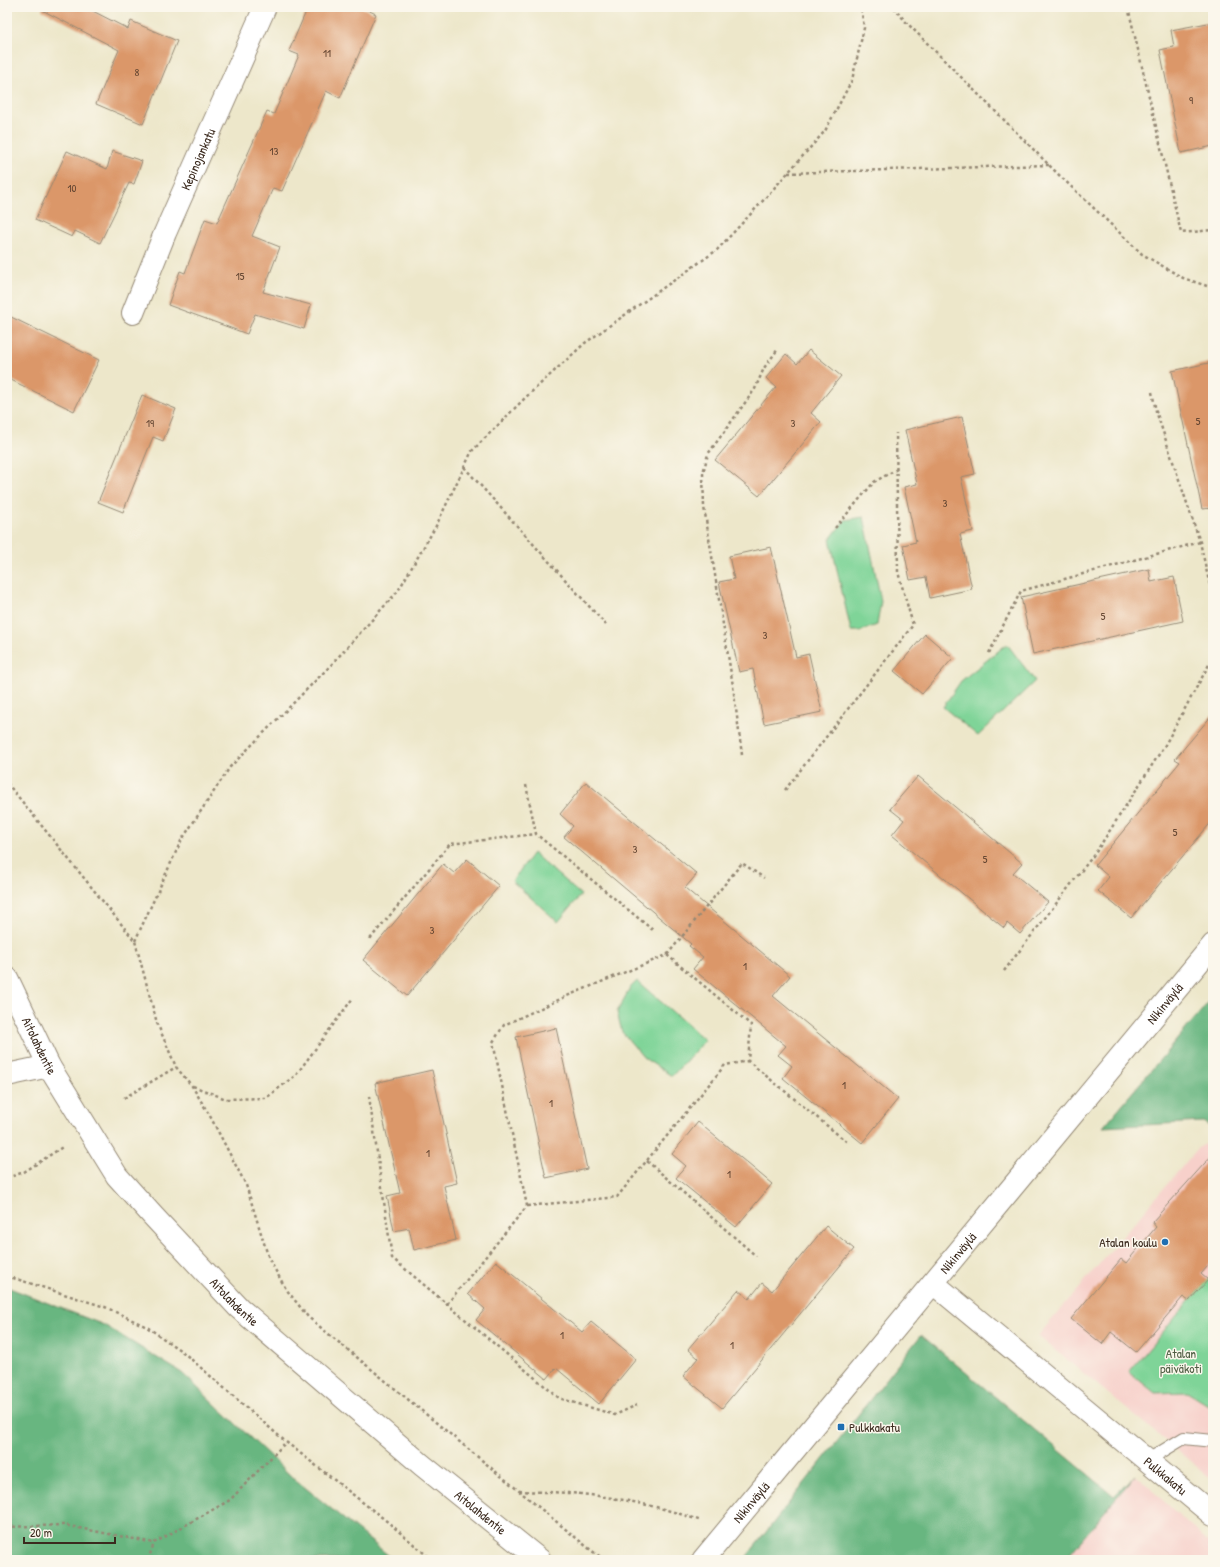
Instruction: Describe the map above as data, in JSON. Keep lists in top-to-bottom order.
{
  "streets": {
    "street": [
      "Kepinojankatu",
      "Nikinväylä",
      "Aitolahdentie",
      "Pulkkakatu"
    ]
  },
  "crossings": [
    ["Nikinväylä", "Pulkkakatu"]
  ],
  "parks": ["Atalan päiväkoti"],
  "places": {
    "other": ["Atalan koulu"],
    "transit": ["Pulkkakatu"]
  },
  "house_numbers": [
    "11",
    "8",
    "9",
    "13",
    "10",
    "15",
    "5",
    "19",
    "3",
    "3",
    "5",
    "3",
    "5",
    "3",
    "5",
    "3",
    "1",
    "1",
    "1",
    "1",
    "1",
    "1",
    "1"
  ],
  "scale_bar": "20 m"
}
